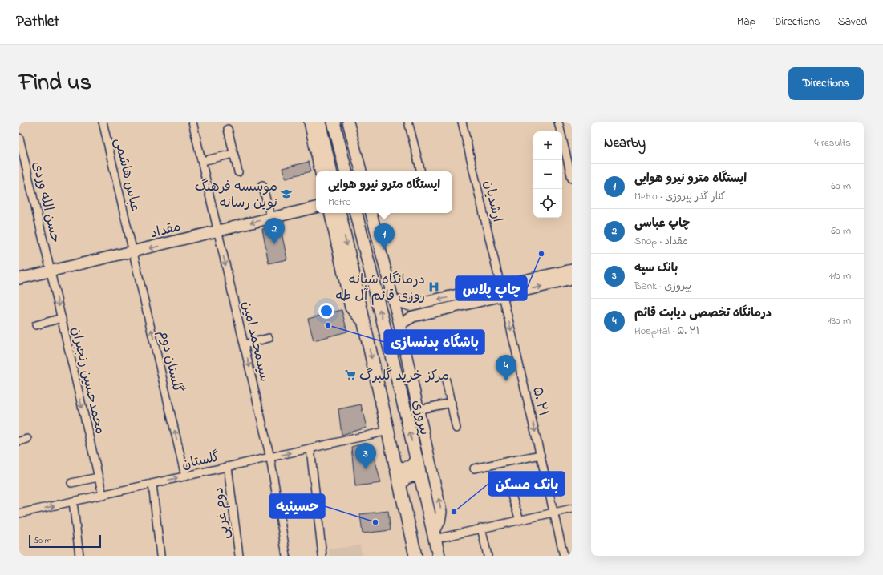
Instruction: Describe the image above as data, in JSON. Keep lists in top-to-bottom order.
{
  "streets": {
    "main road": ["مقداد", "پیروزی"],
    "street": [
      "عباس هاشمی",
      "ارشدیان",
      "حسن الله وردی",
      "سیدمحمد امین",
      "گلستان دوم",
      "محمدحسین رنجبران",
      "۵. ۲۱",
      "گلستان",
      "دوم غربی"
    ]
  },
  "crossings": [
    ["عباس هاشمی", "مقداد"],
    ["عباس هاشمی", "گلستان دوم"],
    ["ارشدیان", "۵. ۲۱"],
    ["حسن الله وردی", "مقداد"],
    ["حسن الله وردی", "محمدحسین رنجبران"],
    ["مقداد", "سیدمحمد امین"],
    ["مقداد", "گلستان دوم"],
    ["مقداد", "محمدحسین رنجبران"],
    ["سیدمحمد امین", "گلستان"],
    ["گلستان دوم", "گلستان"],
    ["محمدحسین رنجبران", "گلستان"],
    ["گلستان", "دوم غربی"]
  ],
  "one_way": [
    "مقداد",
    "سیدمحمد امین",
    "گلستان دوم",
    "محمدحسین رنجبران",
    "۵. ۲۱"
  ],
  "places": {
    "school or university": ["موسسه فرهنگ نوین رسانه"],
    "other": [
      "چاپ پلاس",
      "باشگاه بدنسازی",
      "بانک مسکن",
      "حسینیه"
    ],
    "hospital": ["درمانگاه شبانه روزی قائم آل طه"],
    "supermarket": ["مرکز خرید گلبرگ"]
  },
  "scale_bar": "50 m",
  "page": {
    "header": "Pathlet",
    "nav": ["Map", "Directions", "Saved"],
    "title": "Find us",
    "buttons": "Directions",
    "heading": ["Nearby", "4 results"],
    "map_buttons": ["+", "−"],
    "list": [
      {
        "mark": "1",
        "name": "ایستگاه مترو نیرو هوایی",
        "note": "Metro · کنار گذر پیروزی",
        "value": "60 m"
      },
      {
        "mark": "2",
        "name": "چاپ عباسی",
        "note": "Shop · مقداد",
        "value": "60 m"
      },
      {
        "mark": "3",
        "name": "بانک سپه",
        "note": "Bank · پیروزی",
        "value": "110 m"
      },
      {
        "mark": "4",
        "name": "درمانگاه تخصصی دیابت قائم",
        "note": "Hospital · ۵. ۲۱",
        "value": "130 m"
      }
    ],
    "popup": ["ایستگاه مترو نیرو هوایی", "Metro"],
    "pins": [
      "2",
      "1",
      "4",
      "3"
    ],
    "scale": "50 m"
  }
}
